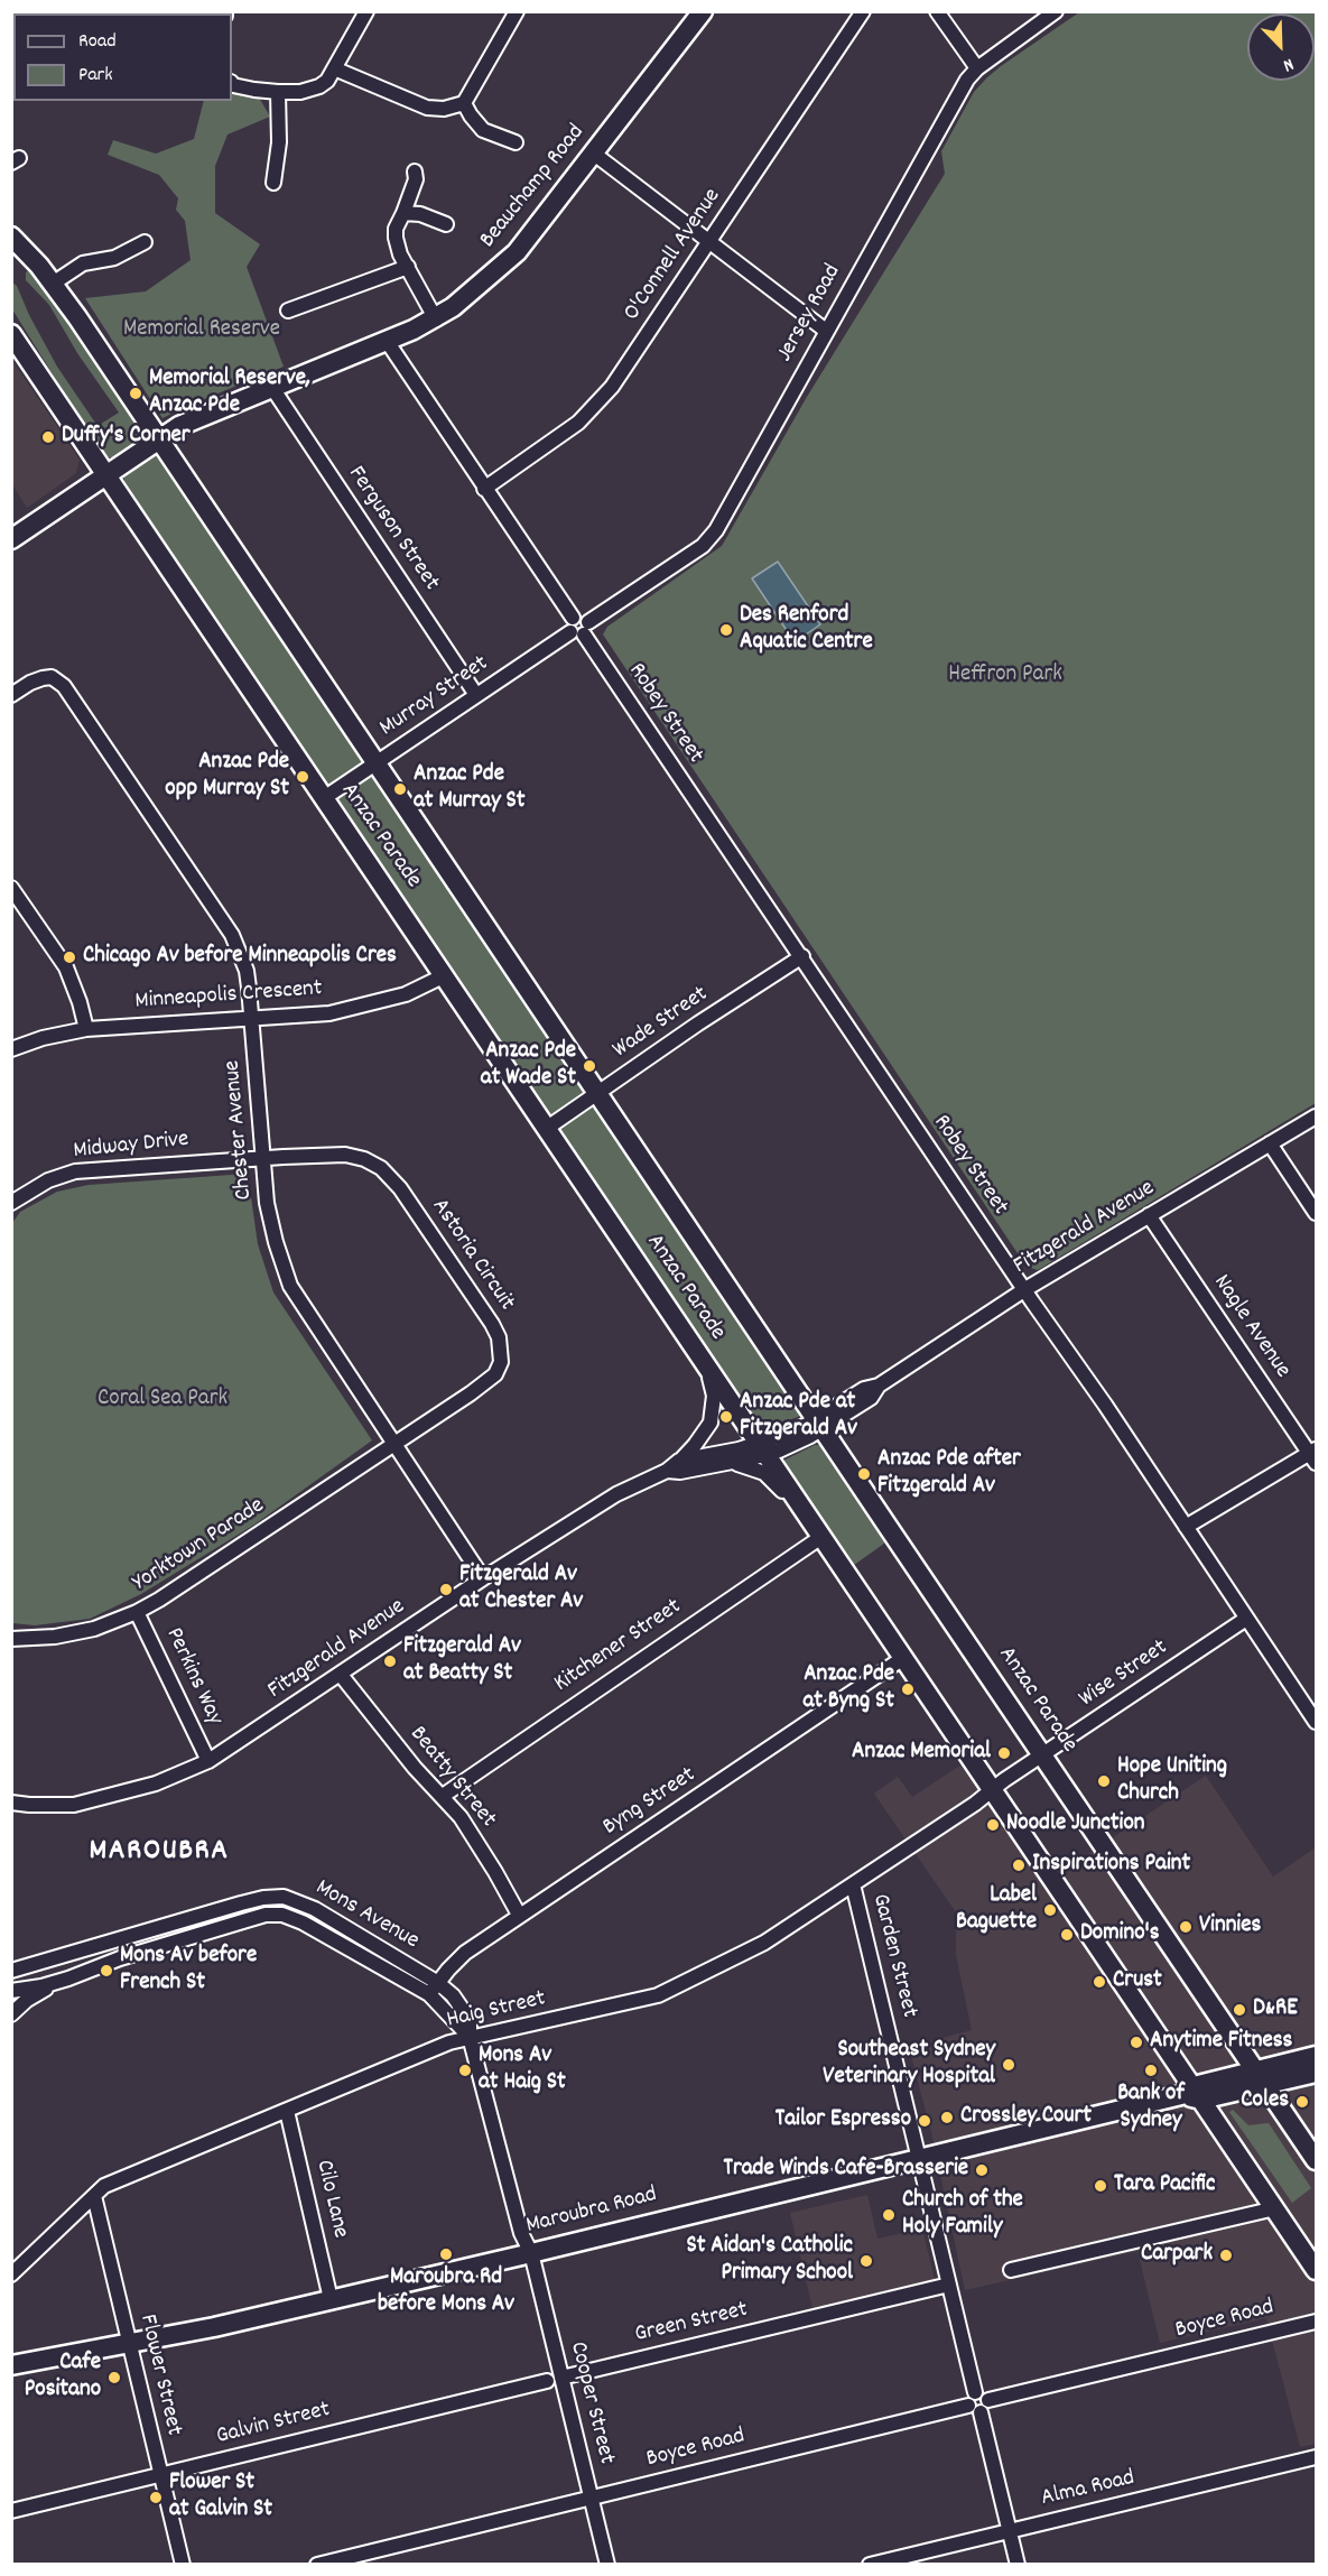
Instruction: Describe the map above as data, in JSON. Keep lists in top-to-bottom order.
{
  "streets": {
    "main road": ["Beauchamp Road", "Anzac Parade", "Maroubra Road"],
    "street": [
      "O'Connell Avenue",
      "Jersey Road",
      "Ferguson Street",
      "Murray Street",
      "Robey Street",
      "Minneapolis Crescent",
      "Wade Street",
      "Chester Avenue",
      "Midway Drive",
      "Fitzgerald Avenue",
      "Astoria Circuit",
      "Nagle Avenue",
      "Yorktown Parade",
      "Kitchener Street",
      "Wise Street",
      "Perkins Way",
      "Beatty Street",
      "Byng Street",
      "Mons Avenue",
      "Garden Street",
      "Haig Street",
      "Cilo Lane",
      "Boyce Road",
      "Green Street",
      "Flower Street",
      "Cooper Street",
      "Galvin Street",
      "Alma Road"
    ]
  },
  "crossings": [
    ["Beauchamp Road", "Ferguson Street"],
    ["Beauchamp Road", "Robey Street"],
    ["Beauchamp Road", "Anzac Parade"],
    ["O'Connell Avenue", "Robey Street"],
    ["Jersey Road", "Murray Street"],
    ["Jersey Road", "Robey Street"],
    ["Ferguson Street", "Murray Street"],
    ["Murray Street", "Robey Street"],
    ["Murray Street", "Anzac Parade"],
    ["Robey Street", "Wade Street"],
    ["Robey Street", "Fitzgerald Avenue"],
    ["Robey Street", "Wise Street"],
    ["Anzac Parade", "Minneapolis Crescent"],
    ["Anzac Parade", "Wade Street"],
    ["Anzac Parade", "Fitzgerald Avenue"],
    ["Anzac Parade", "Kitchener Street"],
    ["Anzac Parade", "Wise Street"],
    ["Anzac Parade", "Byng Street"],
    ["Anzac Parade", "Haig Street"],
    ["Anzac Parade", "Maroubra Road"],
    ["Minneapolis Crescent", "Chester Avenue"],
    ["Chester Avenue", "Midway Drive"],
    ["Chester Avenue", "Fitzgerald Avenue"],
    ["Chester Avenue", "Astoria Circuit"],
    ["Chester Avenue", "Yorktown Parade"],
    ["Midway Drive", "Astoria Circuit"],
    ["Fitzgerald Avenue", "Nagle Avenue"],
    ["Fitzgerald Avenue", "Perkins Way"],
    ["Fitzgerald Avenue", "Beatty Street"],
    ["Astoria Circuit", "Yorktown Parade"],
    ["Yorktown Parade", "Perkins Way"],
    ["Kitchener Street", "Beatty Street"],
    ["Wise Street", "Haig Street"],
    ["Beatty Street", "Byng Street"],
    ["Byng Street", "Mons Avenue"],
    ["Mons Avenue", "Haig Street"],
    ["Mons Avenue", "Maroubra Road"],
    ["Mons Avenue", "Cooper Street"],
    ["Garden Street", "Haig Street"],
    ["Garden Street", "Maroubra Road"],
    ["Garden Street", "Boyce Road"],
    ["Garden Street", "Green Street"],
    ["Haig Street", "Cilo Lane"],
    ["Haig Street", "Flower Street"],
    ["Cilo Lane", "Maroubra Road"],
    ["Maroubra Road", "Flower Street"],
    ["Maroubra Road", "Cooper Street"],
    ["Boyce Road", "Cooper Street"],
    ["Green Street", "Cooper Street"],
    ["Flower Street", "Galvin Street"]
  ],
  "districts": ["MAROUBRA"],
  "parks": ["Memorial Reserve", "Heffron Park", "Coral Sea Park"],
  "places": [
    "Memorial Reserve, Anzac Pde",
    "Duffy's Corner",
    "Des Renford Aquatic Centre",
    "Anzac Pde opp Murray St",
    "Anzac Pde at Murray St",
    "Chicago Av before Minneapolis Cres",
    "Anzac Pde at Wade St",
    "Anzac Pde at Fitzgerald Av",
    "Anzac Pde after Fitzgerald Av",
    "Fitzgerald Av at Chester Av",
    "Fitzgerald Av at Beatty St",
    "Anzac Pde at Byng St",
    "Anzac Memorial",
    "Hope Uniting Church",
    "Noodle Junction",
    "Inspirations Paint",
    "Label Baguette",
    "Vinnies",
    "Domino's",
    "Mons Av before French St",
    "Crust",
    "D&RE",
    "Anytime Fitness",
    "Southeast Sydney Veterinary Hospital",
    "Mons Av at Haig St",
    "Bank of Sydney",
    "Coles",
    "Crossley Court",
    "Tailor Espresso",
    "Trade Winds Cafe-Brasserie",
    "Tara Pacific",
    "Church of the Holy Family",
    "Maroubra Rd before Mons Av",
    "Carpark",
    "St Aidan's Catholic Primary School",
    "Cafe Positano",
    "Flower St at Galvin St"
  ],
  "legend": ["Road", "Park"],
  "north": "bottom right"
}
